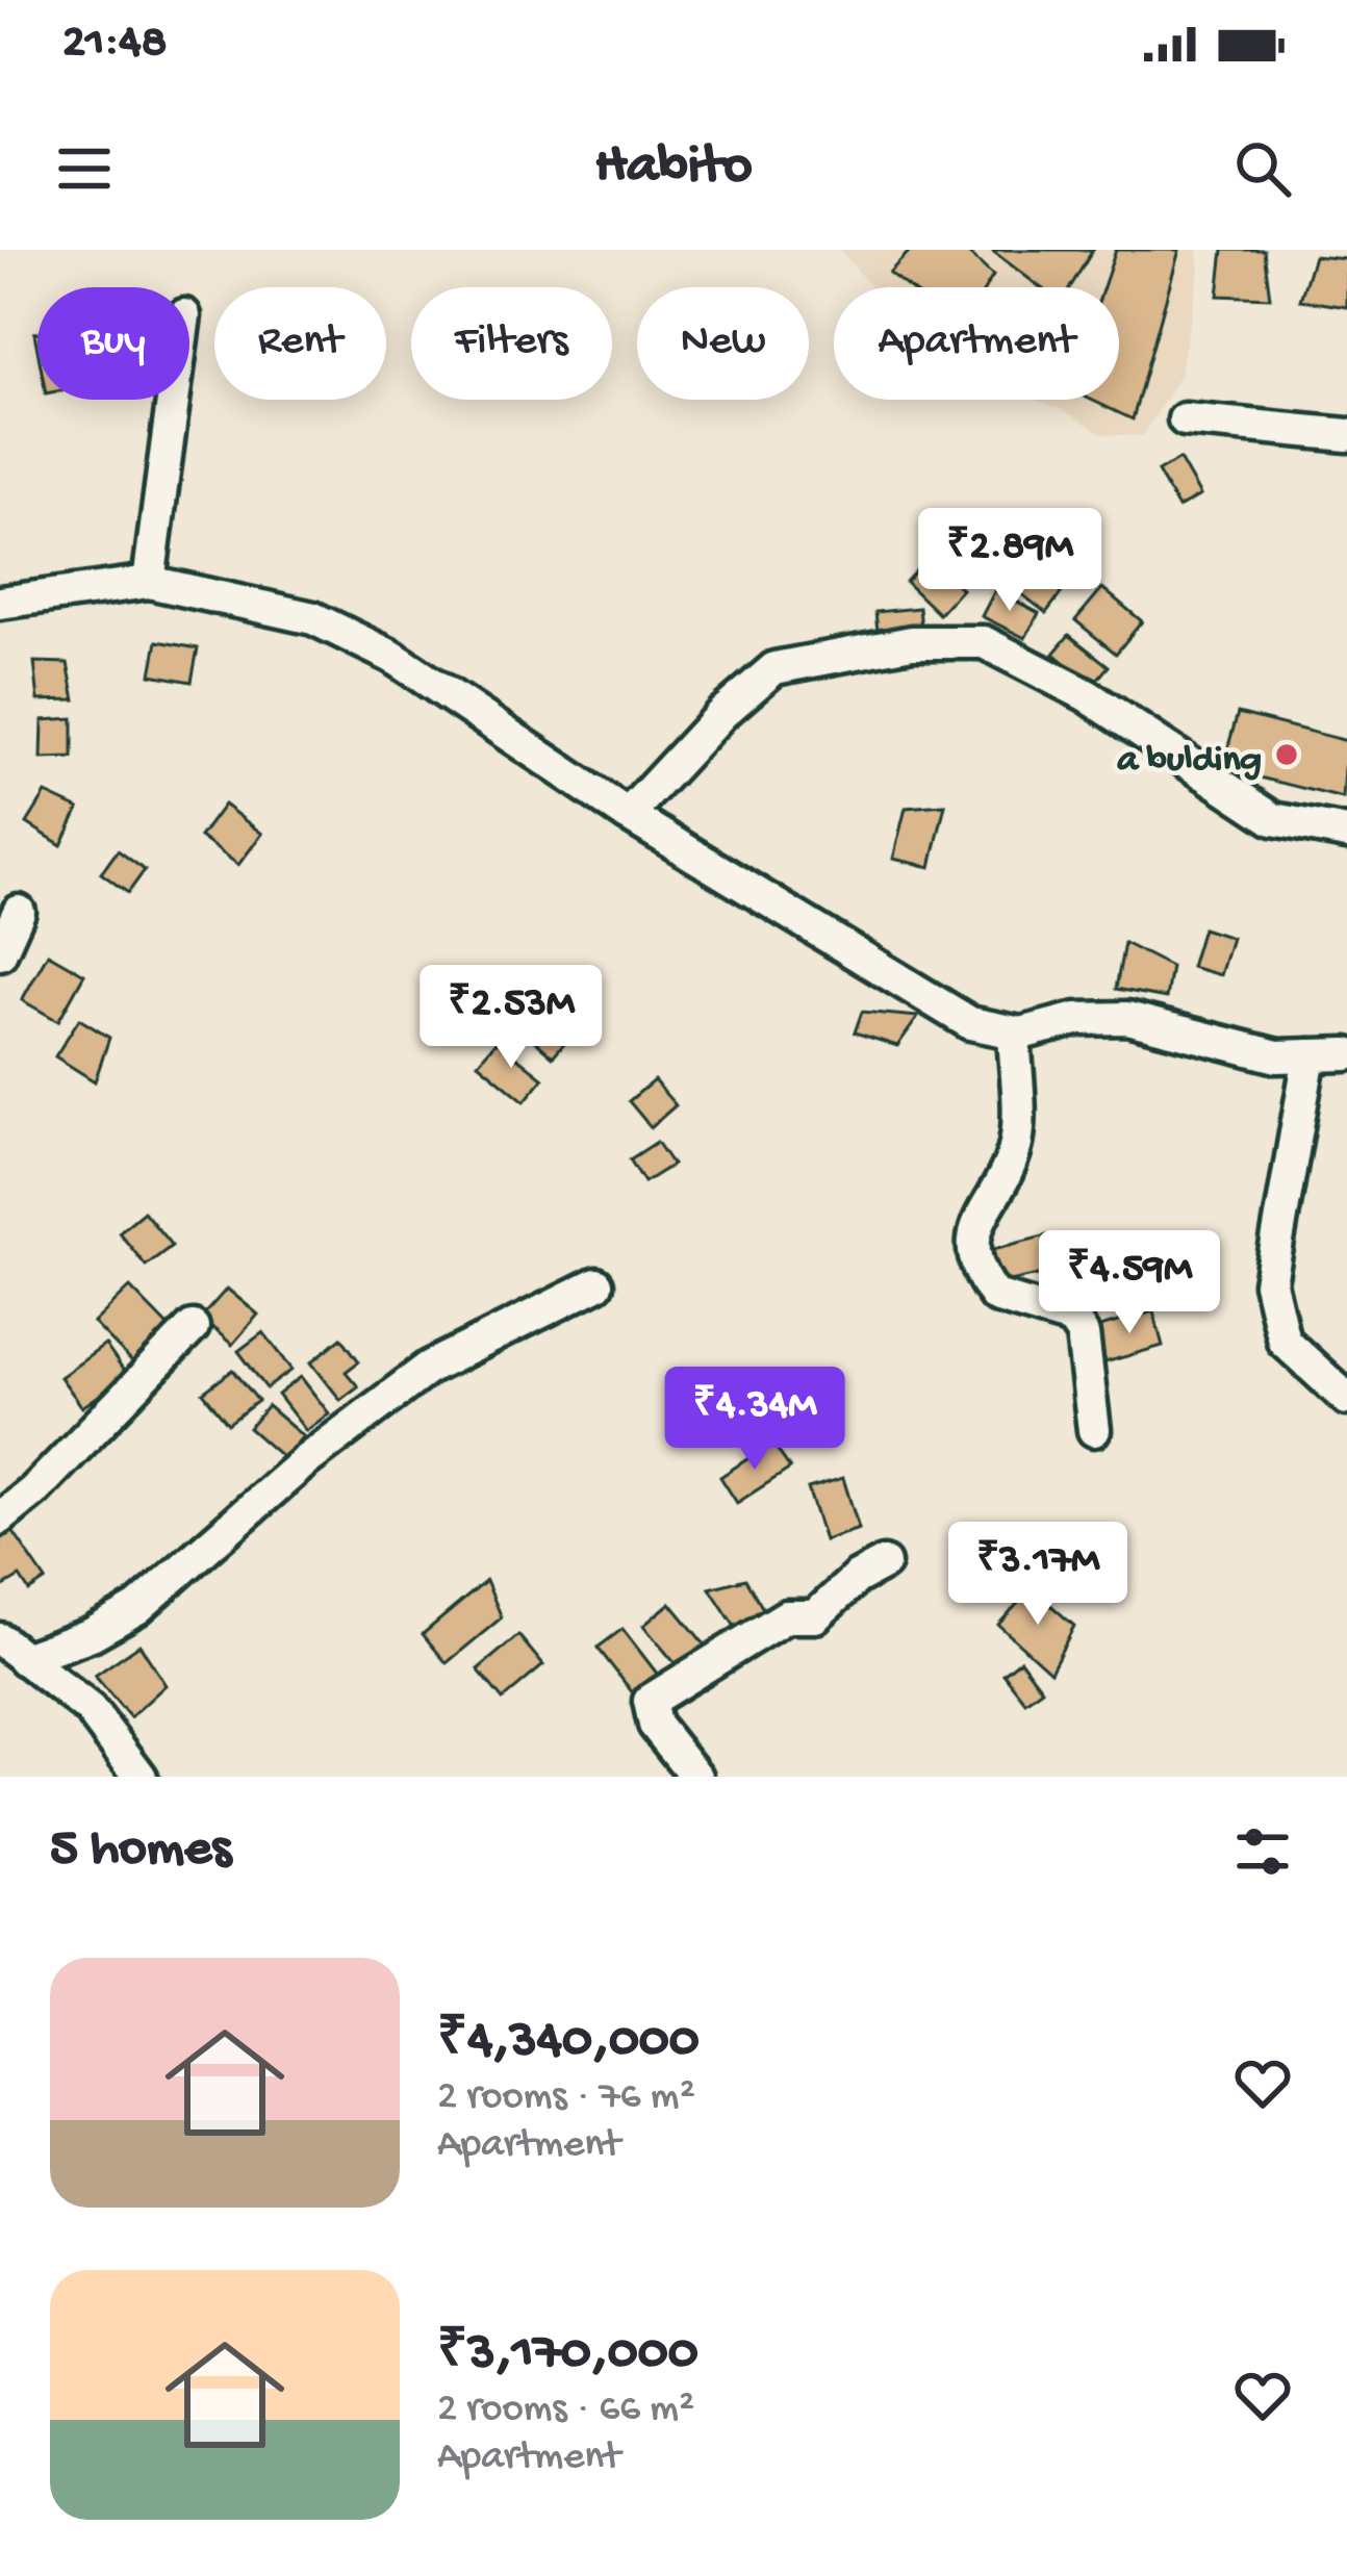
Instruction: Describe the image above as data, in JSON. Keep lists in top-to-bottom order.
{
  "places": ["a bulding"],
  "page": {
    "status": "21:48",
    "header": "Habito",
    "chip": [
      "Buy",
      "Rent",
      "Filters",
      "New",
      "Apartment"
    ],
    "price": [
      "₹2.89M",
      "₹2.53M",
      "₹4.59M",
      "₹4.34M",
      "₹3.17M"
    ],
    "heading": "5 homes",
    "list": [
      {
        "name": "₹4,340,000",
        "note": "2 rooms · 76 m² · Apartment"
      },
      {
        "name": "₹3,170,000",
        "note": "2 rooms · 66 m² · Apartment"
      }
    ]
  }
}
